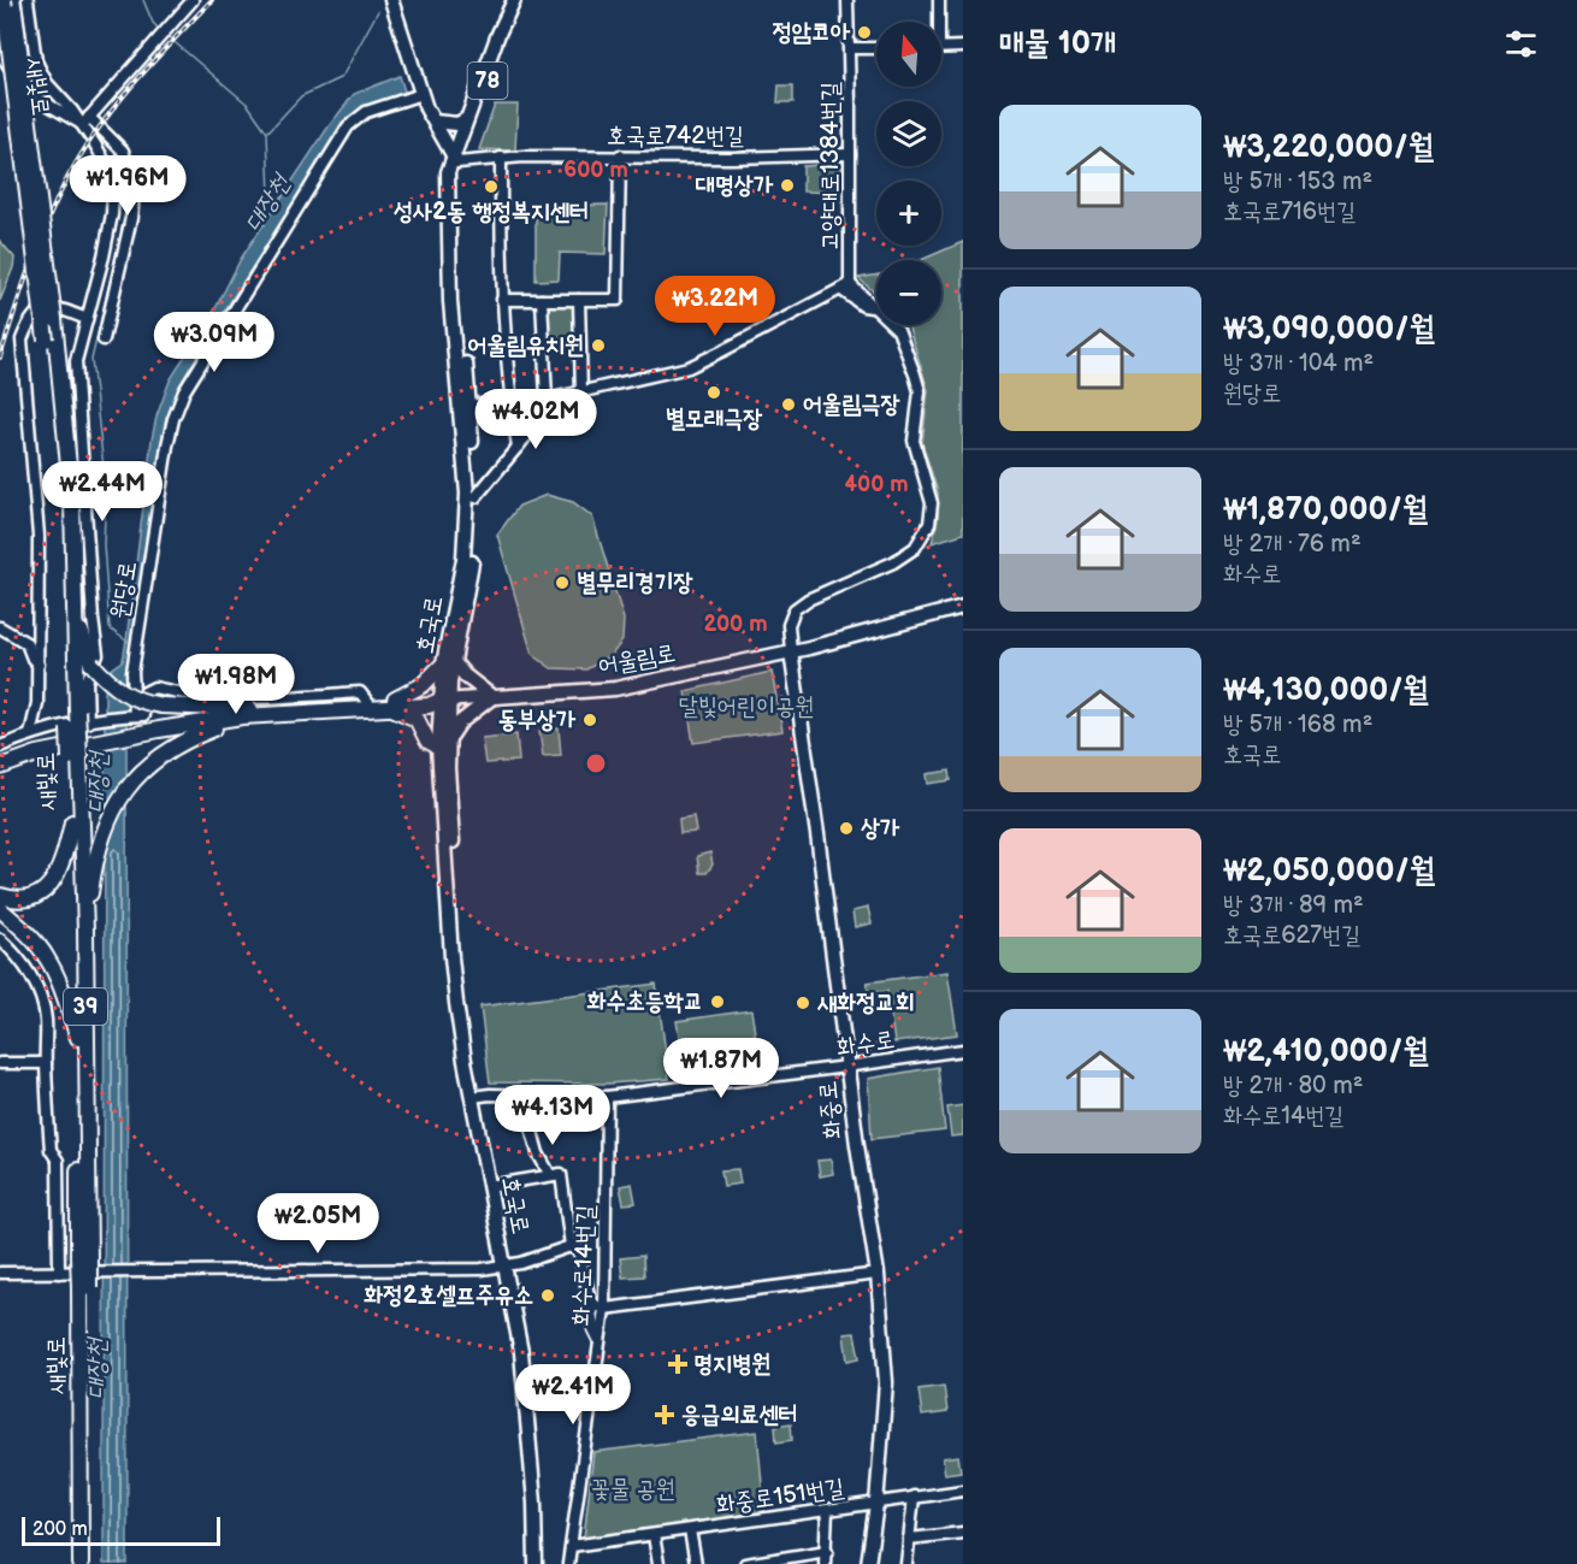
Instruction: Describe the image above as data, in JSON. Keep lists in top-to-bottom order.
{
  "streets": {
    "highway": ["새빛로", "39"],
    "main road": [
      "78",
      "호국로",
      "어울림로",
      "화중로"
    ],
    "street": [
      "호국로742번길",
      "고양대로1384번길",
      "원당로",
      "화수로",
      "화수로14번길",
      "화중로151번길"
    ]
  },
  "crossings": [
    ["호국로742번길", "고양대로1384번길"],
    ["호국로742번길", "호국로"],
    ["호국로", "어울림로"],
    ["호국로", "화수로"],
    ["호국로", "화수로14번길"],
    ["어울림로", "화중로"],
    ["화수로", "화중로"],
    ["화수로", "화수로14번길"],
    ["화중로", "화중로151번길"],
    ["화수로14번길", "화중로151번길"]
  ],
  "water": ["대장천"],
  "parks": ["달빛어린이공원", "꽃물 공원"],
  "places": {
    "other": [
      "정암코아",
      "대명상가",
      "성사2동 행정복지센터",
      "어울림유치원",
      "별모래극장",
      "어울림극장",
      "별무리경기장",
      "동부상가",
      "상가",
      "화수초등학교",
      "새화정교회",
      "화정2호셀프주유소"
    ],
    "health": ["명지병원", "응급의료센터"]
  },
  "scale_bar": "200 m",
  "north": "top",
  "page": {
    "heading": "매물 10개",
    "map_buttons": ["+", "−"],
    "list": [
      {
        "name": "₩3,220,000/월",
        "note": "방 5개 · 153 m² · 호국로716번길"
      },
      {
        "name": "₩3,090,000/월",
        "note": "방 3개 · 104 m² · 원당로"
      },
      {
        "name": "₩1,870,000/월",
        "note": "방 2개 · 76 m² · 화수로"
      },
      {
        "name": "₩4,130,000/월",
        "note": "방 5개 · 168 m² · 호국로"
      },
      {
        "name": "₩2,050,000/월",
        "note": "방 3개 · 89 m² · 호국로627번길"
      },
      {
        "name": "₩2,410,000/월",
        "note": "방 2개 · 80 m² · 화수로14번길"
      }
    ],
    "price": [
      "₩1.96M",
      "₩3.22M",
      "₩3.09M",
      "₩4.02M",
      "₩2.44M",
      "₩1.98M",
      "₩1.87M",
      "₩4.13M",
      "₩2.05M",
      "₩2.41M"
    ],
    "scale": "200 m"
  },
  "rings": ["600 m", "400 m", "200 m"]
}
